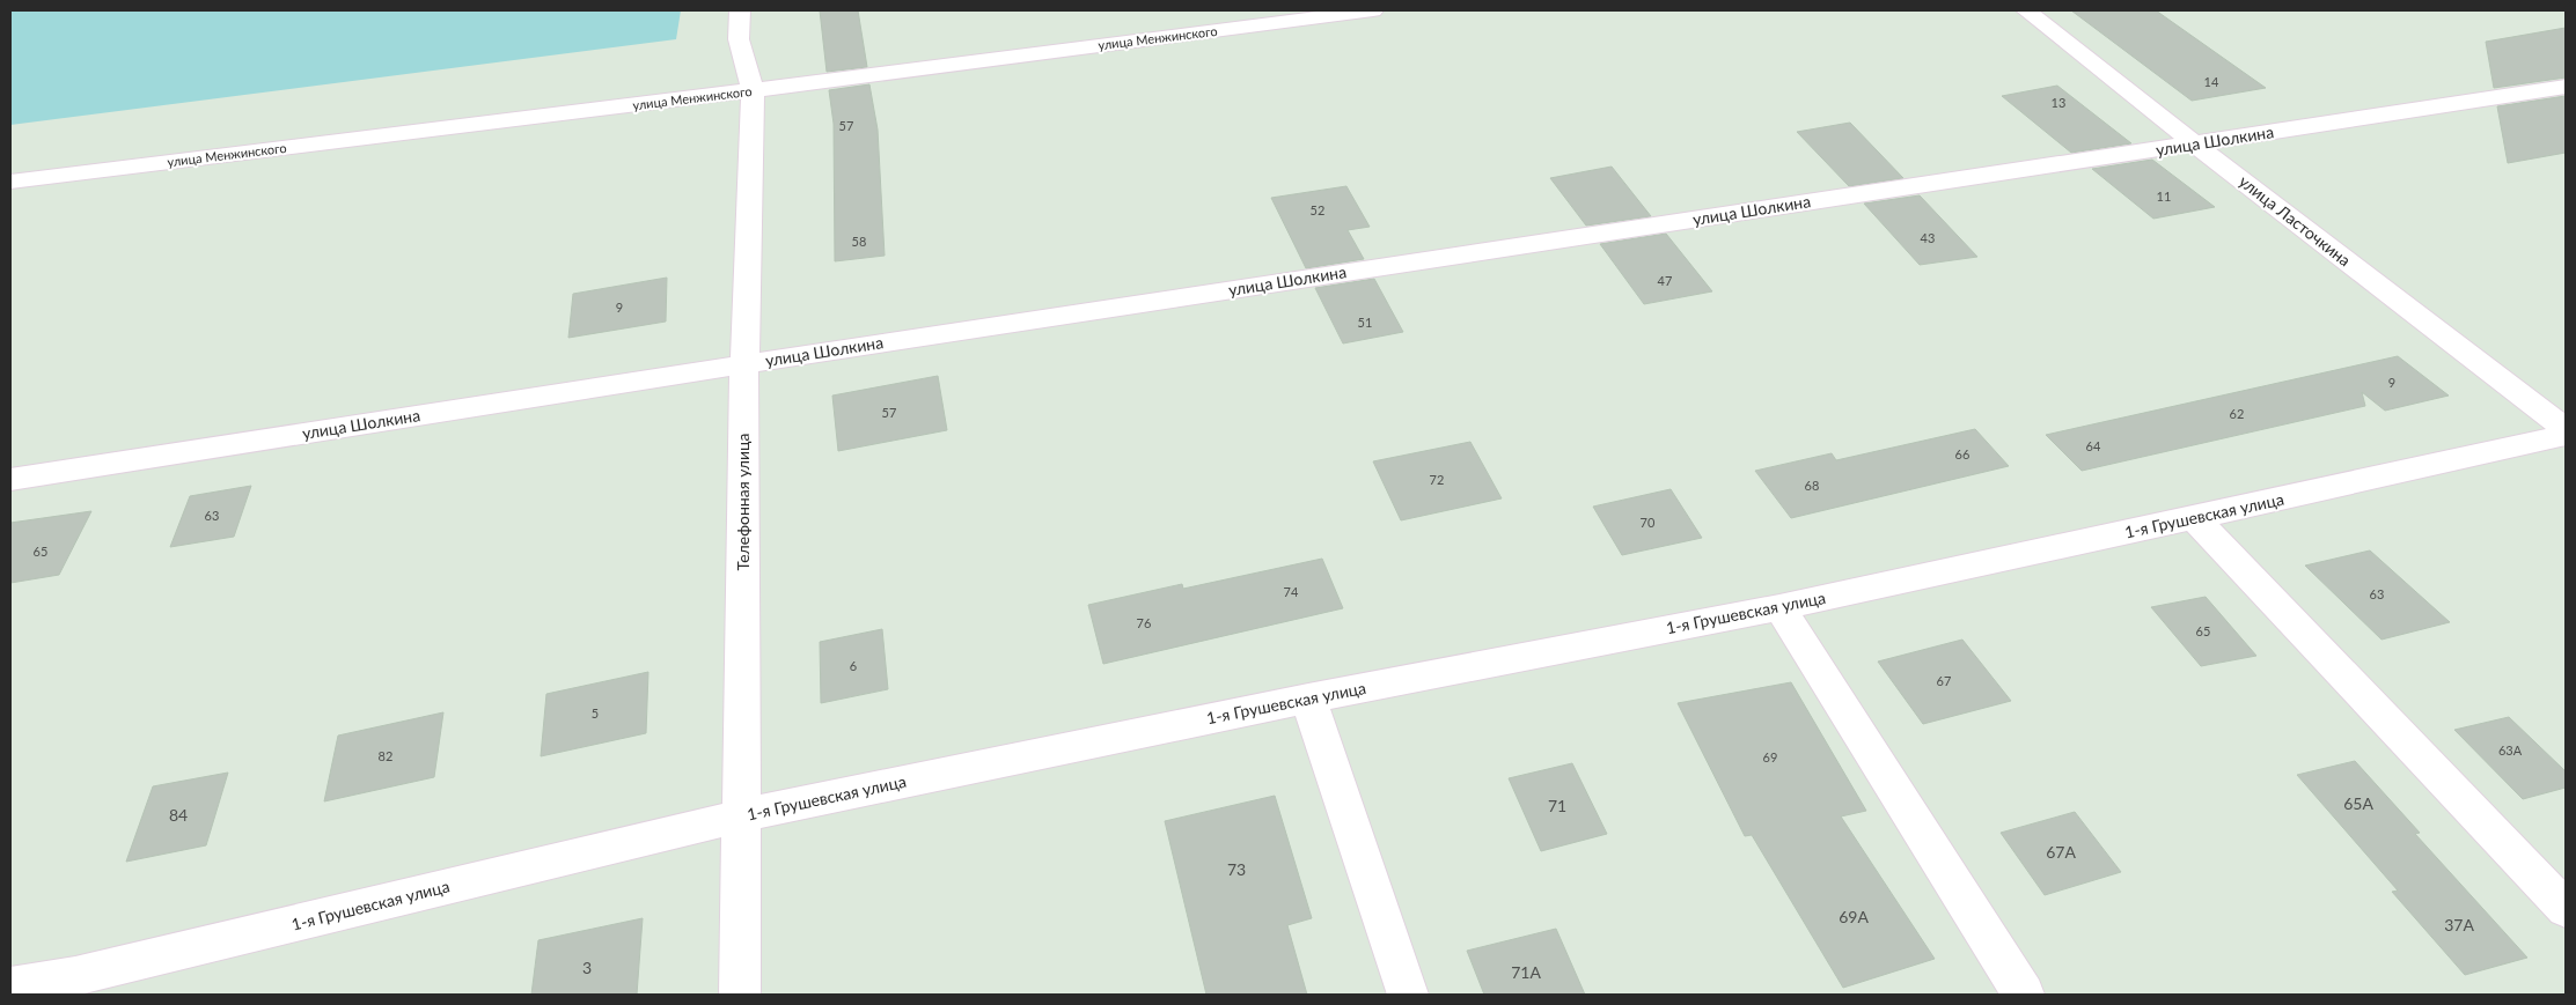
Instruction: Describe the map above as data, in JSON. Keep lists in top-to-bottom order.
{
  "streets": {
    "street": [
      "улица Менжинского",
      "улица Шолкина",
      "улица Ласточкина",
      "Телефонная улица",
      "1-я Грушевская улица"
    ]
  },
  "crossings": [
    ["улица Менжинского", "Телефонная улица"],
    ["улица Шолкина", "улица Ласточкина"],
    ["улица Шолкина", "Телефонная улица"],
    ["Телефонная улица", "1-я Грушевская улица"]
  ],
  "house_numbers": [
    "14",
    "13",
    "57",
    "11",
    "52",
    "43",
    "58",
    "47",
    "9",
    "51",
    "9",
    "57",
    "62",
    "64",
    "66",
    "72",
    "68",
    "63",
    "70",
    "65",
    "74",
    "63",
    "76",
    "65",
    "6",
    "67",
    "5",
    "63А",
    "82",
    "69",
    "65А",
    "71",
    "84",
    "67А",
    "73",
    "69А",
    "37А",
    "3",
    "71А"
  ]
}
